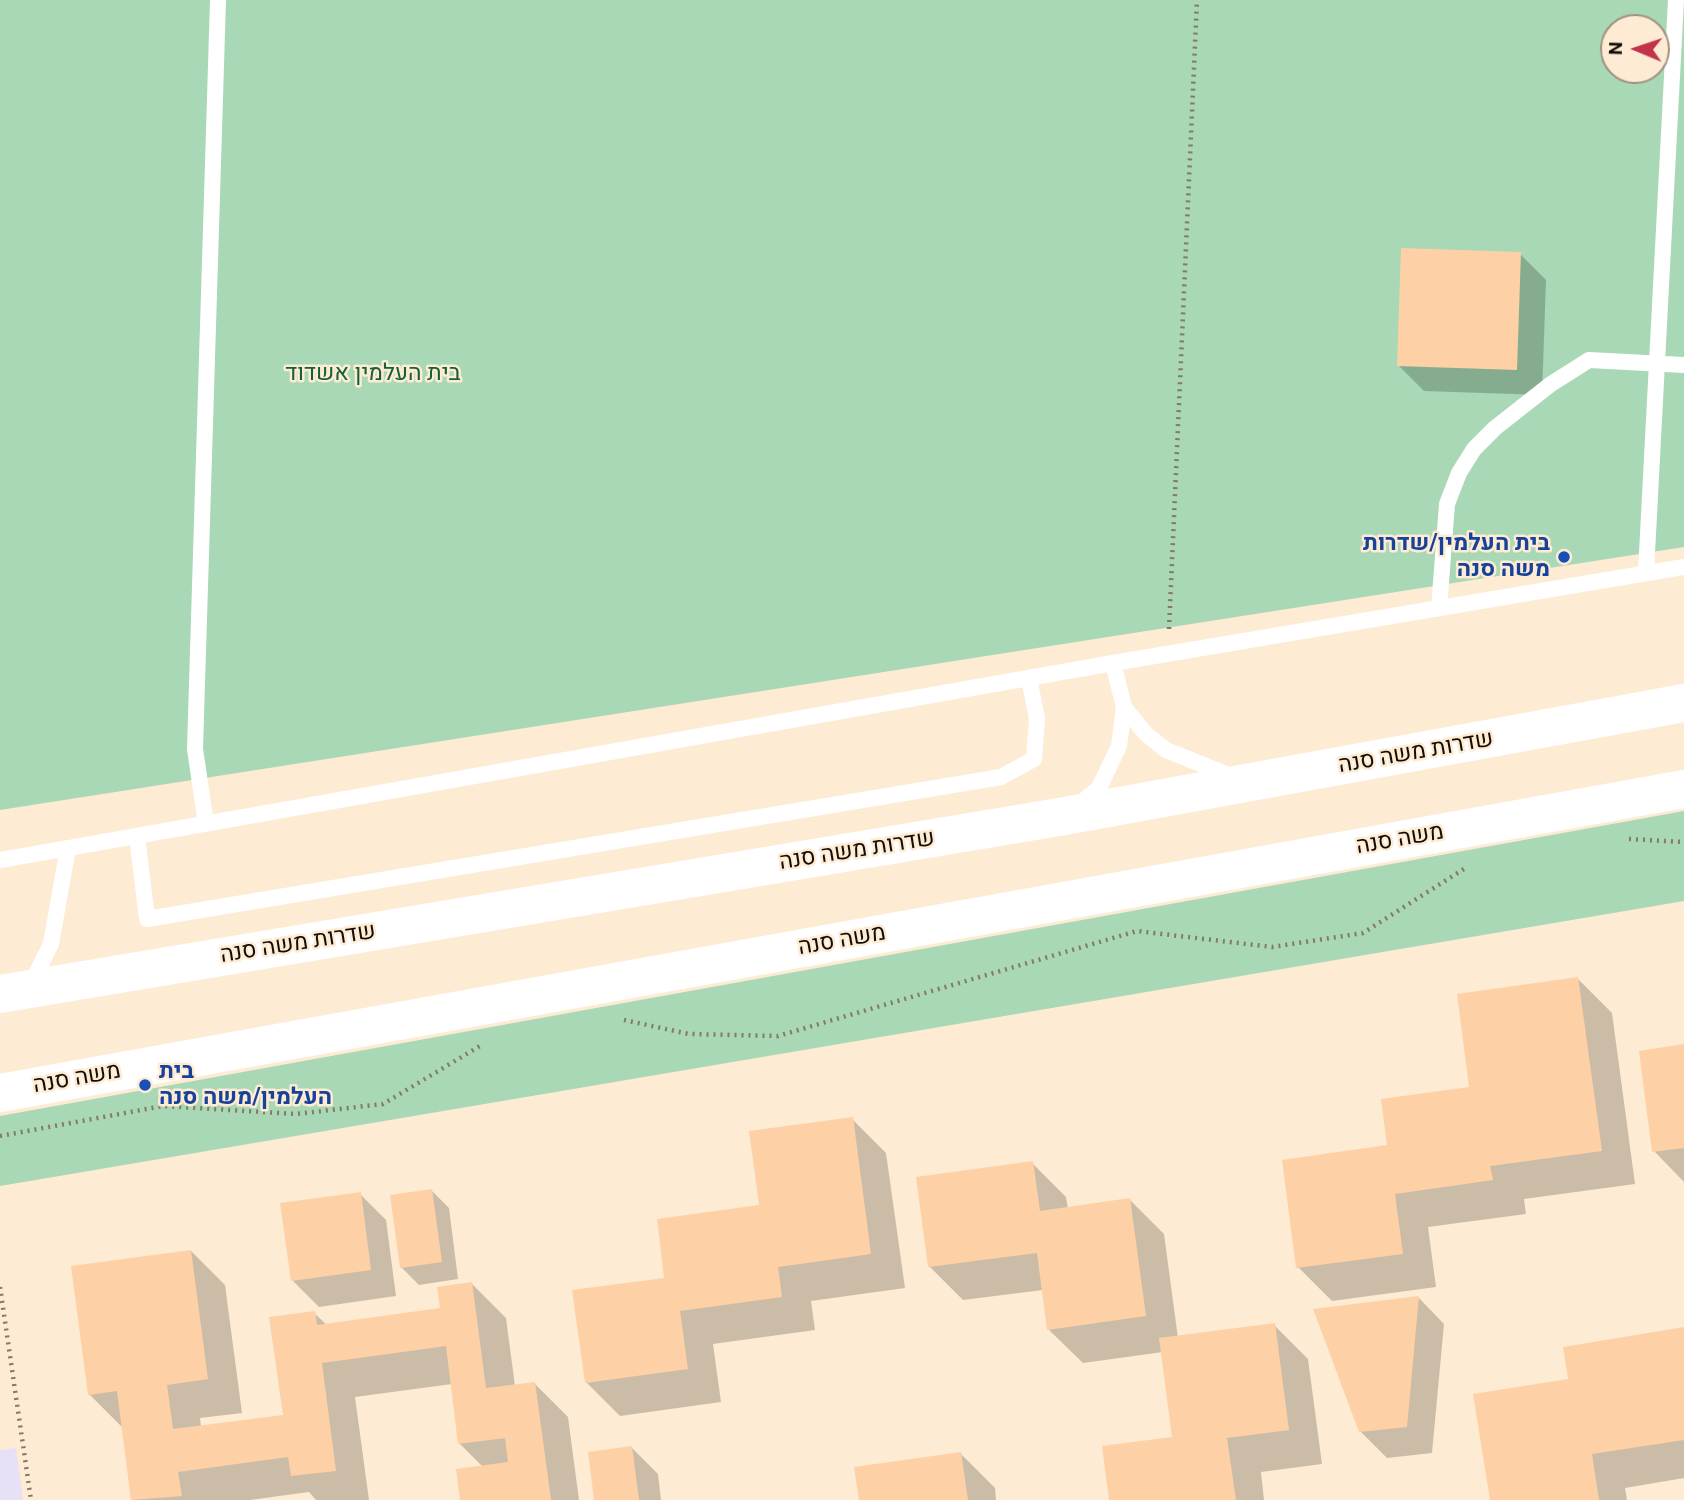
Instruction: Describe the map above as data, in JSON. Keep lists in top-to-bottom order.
{
  "streets": {
    "main road": ["שדרות משה סנה", "משה סנה"]
  },
  "parks": ["בית העלמין אשדוד"],
  "places": ["בית העלמין/שדרות משה סנה", "בית העלמין/משה סנה"],
  "north": "left"
}
